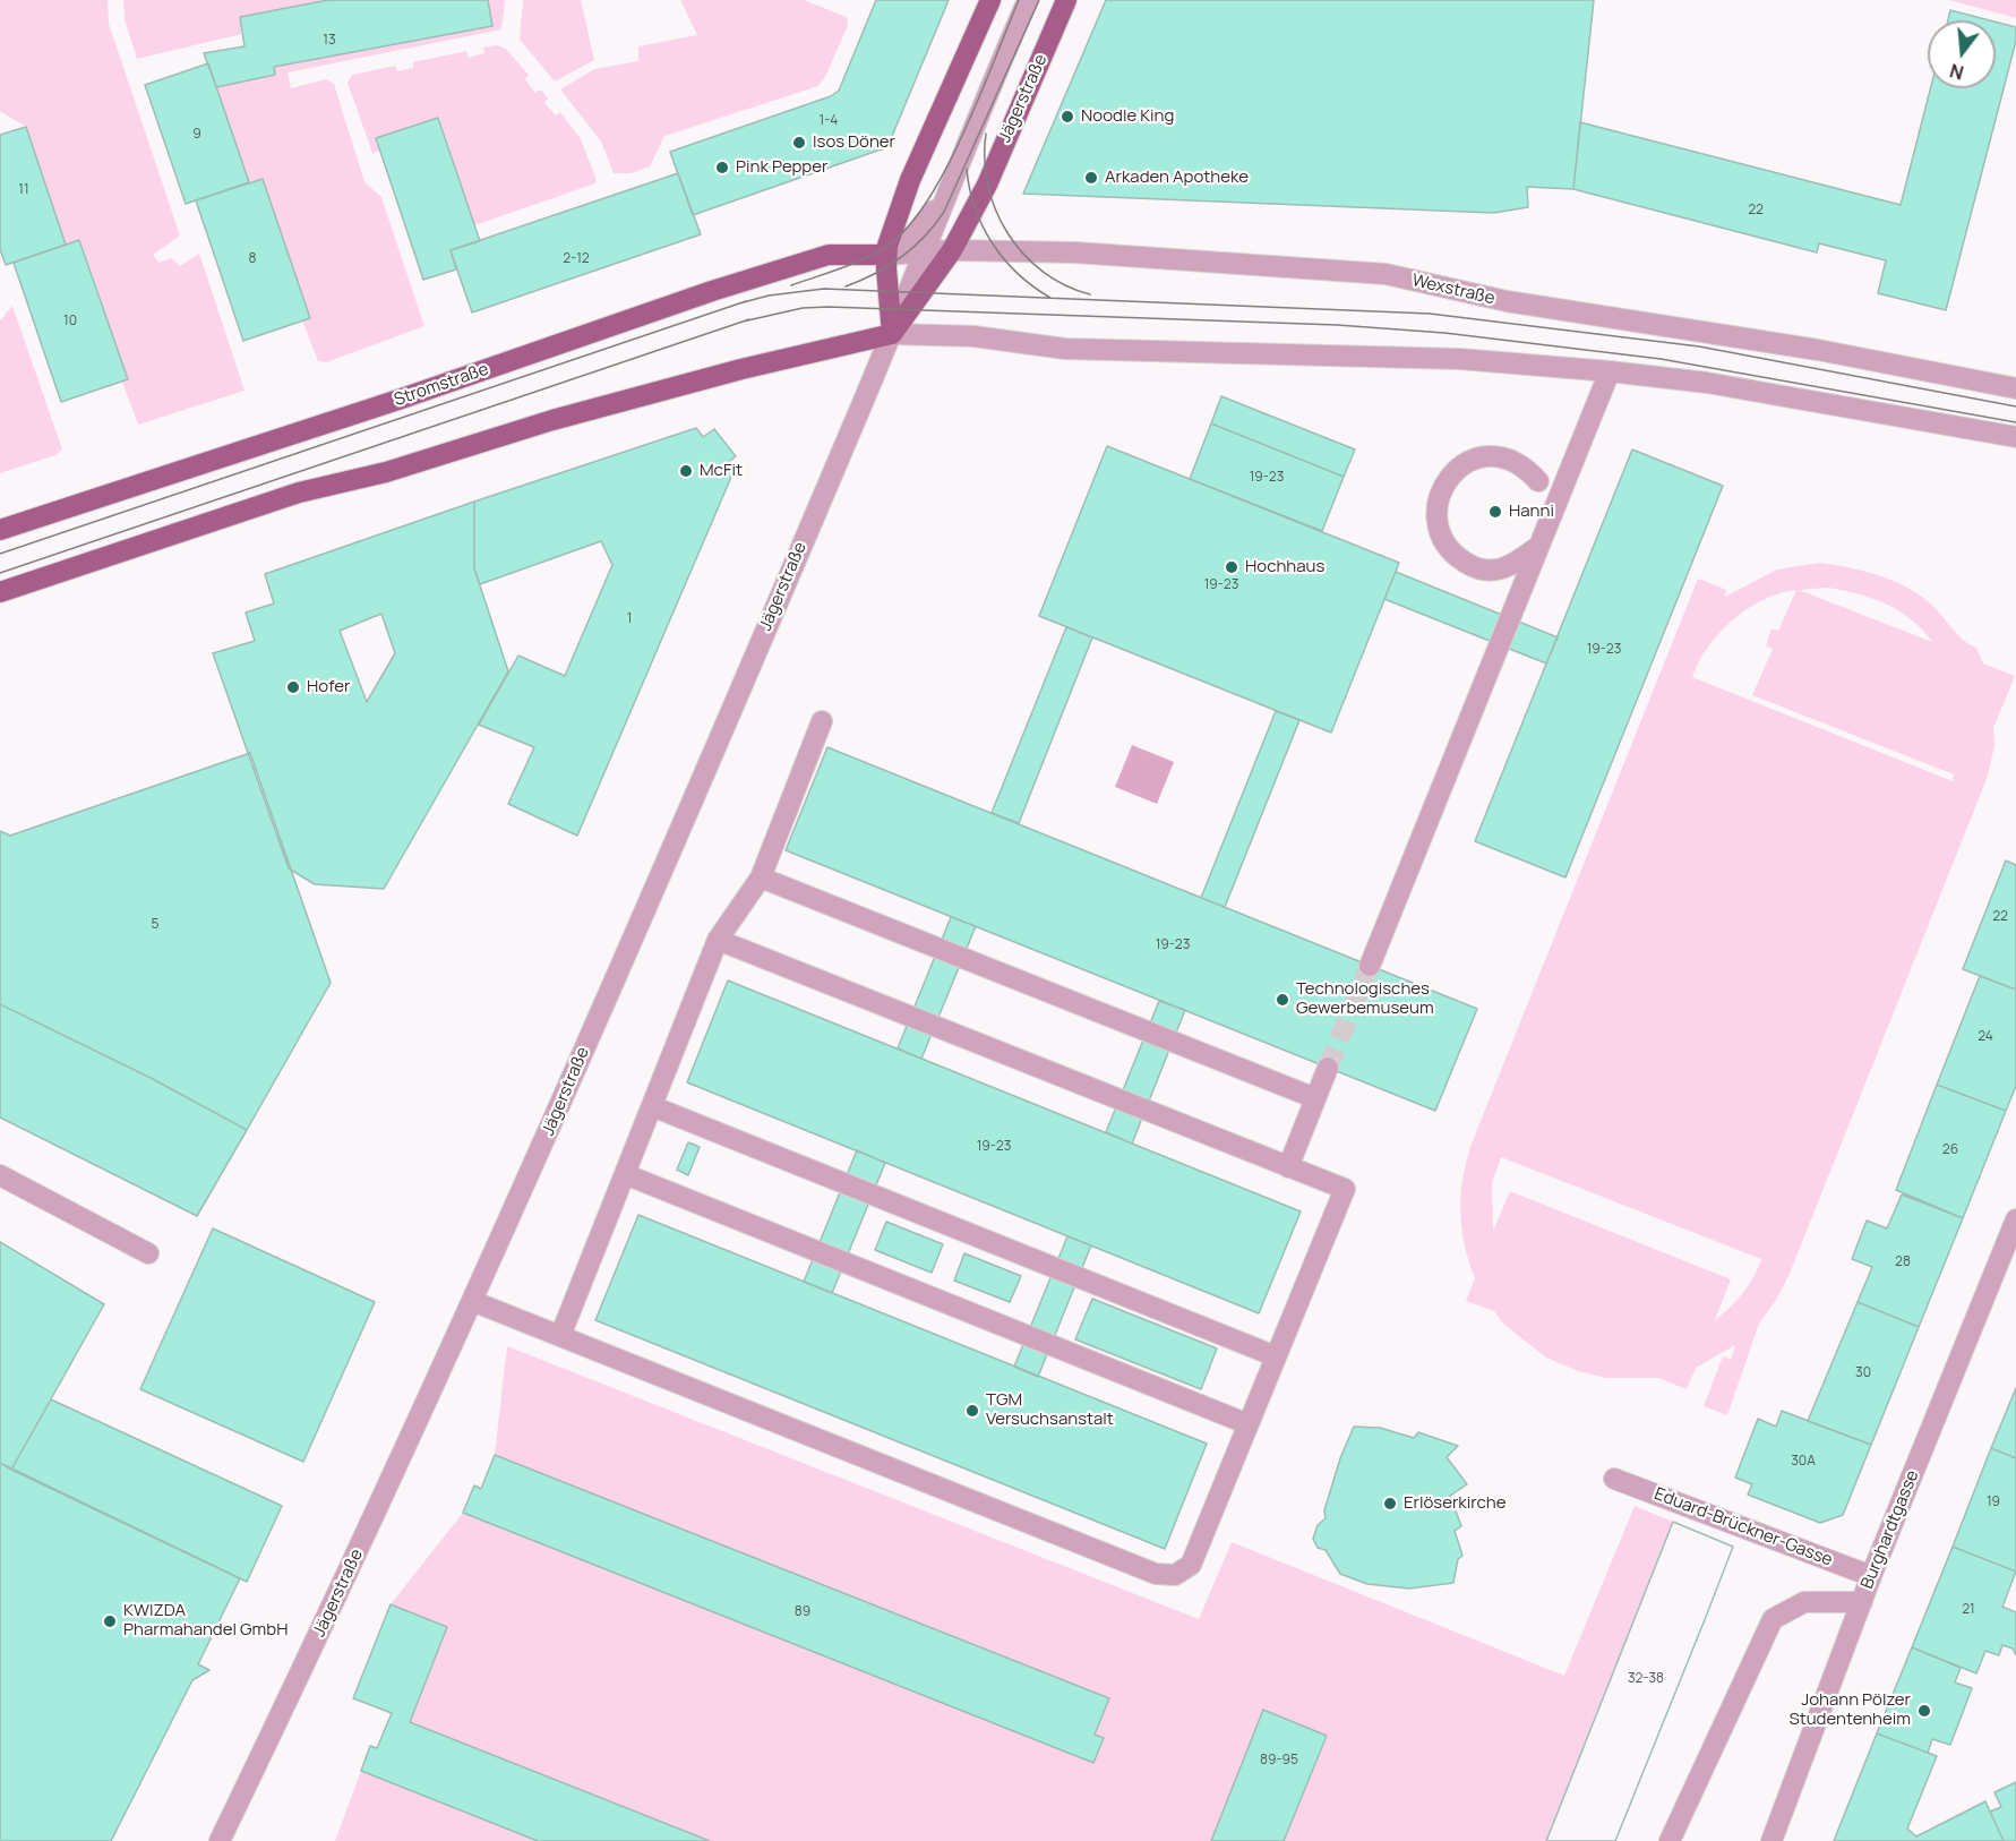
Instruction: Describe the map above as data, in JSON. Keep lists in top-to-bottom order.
{
  "streets": {
    "main road": ["Jägerstraße", "Stromstraße"],
    "street": ["Wexstraße", "Eduard-Brückner-Gasse", "Burghardtgasse"]
  },
  "crossings": [
    ["Jägerstraße", "Wexstraße"],
    ["Jägerstraße", "Stromstraße"],
    ["Wexstraße", "Stromstraße"],
    ["Eduard-Brückner-Gasse", "Burghardtgasse"]
  ],
  "places": [
    "Noodle King",
    "Isos Döner",
    "Pink Pepper",
    "Arkaden Apotheke",
    "McFit",
    "Hanni",
    "Hochhaus",
    "Hofer",
    "Technologisches Gewerbemuseum",
    "TGM Versuchsanstalt",
    "Erlöserkirche",
    "KWIZDA Pharmahandel GmbH",
    "Johann Pölzer Studentenheim"
  ],
  "house_numbers": [
    "13",
    "1-4",
    "9",
    "11",
    "22",
    "8",
    "2-12",
    "10",
    "19-23",
    "19-23",
    "1",
    "19-23",
    "22",
    "5",
    "19-23",
    "24",
    "19-23",
    "26",
    "28",
    "30",
    "30A",
    "19",
    "21",
    "89",
    "32-38",
    "89-95"
  ],
  "north": "bottom"
}
